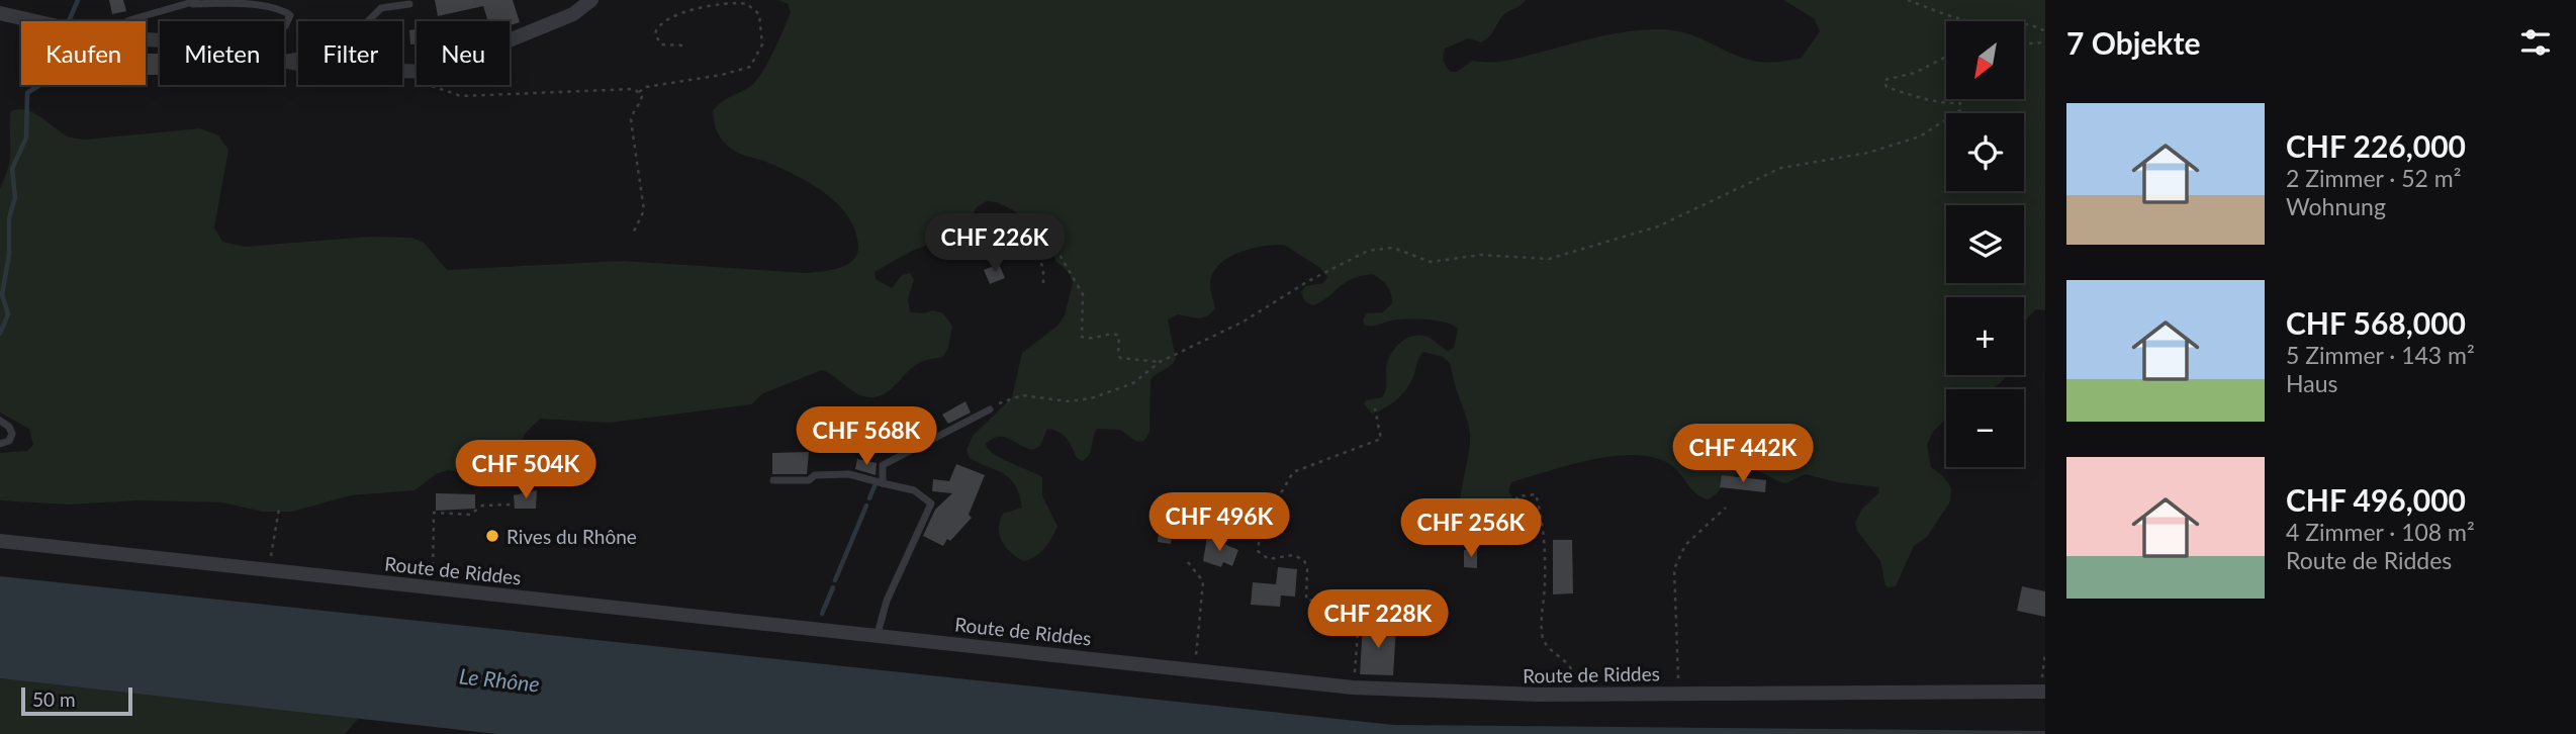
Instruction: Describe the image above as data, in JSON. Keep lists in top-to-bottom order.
{
  "streets": {
    "street": ["Route de Riddes"]
  },
  "water": ["Le Rhône"],
  "places": ["Rives du Rhône"],
  "scale_bar": "50 m",
  "north": "bottom left",
  "page": {
    "heading": "7 Objekte",
    "map_buttons": ["+", "−"],
    "chip": [
      "Kaufen",
      "Mieten",
      "Filter",
      "Neu"
    ],
    "list": [
      {
        "name": "CHF 226,000",
        "note": "2 Zimmer · 52 m² · Wohnung"
      },
      {
        "name": "CHF 568,000",
        "note": "5 Zimmer · 143 m² · Haus"
      },
      {
        "name": "CHF 496,000",
        "note": "4 Zimmer · 108 m² · Route de Riddes"
      }
    ],
    "price": [
      "CHF 226K",
      "CHF 568K",
      "CHF 442K",
      "CHF 504K",
      "CHF 496K",
      "CHF 256K",
      "CHF 228K"
    ],
    "scale": "50 m"
  }
}
